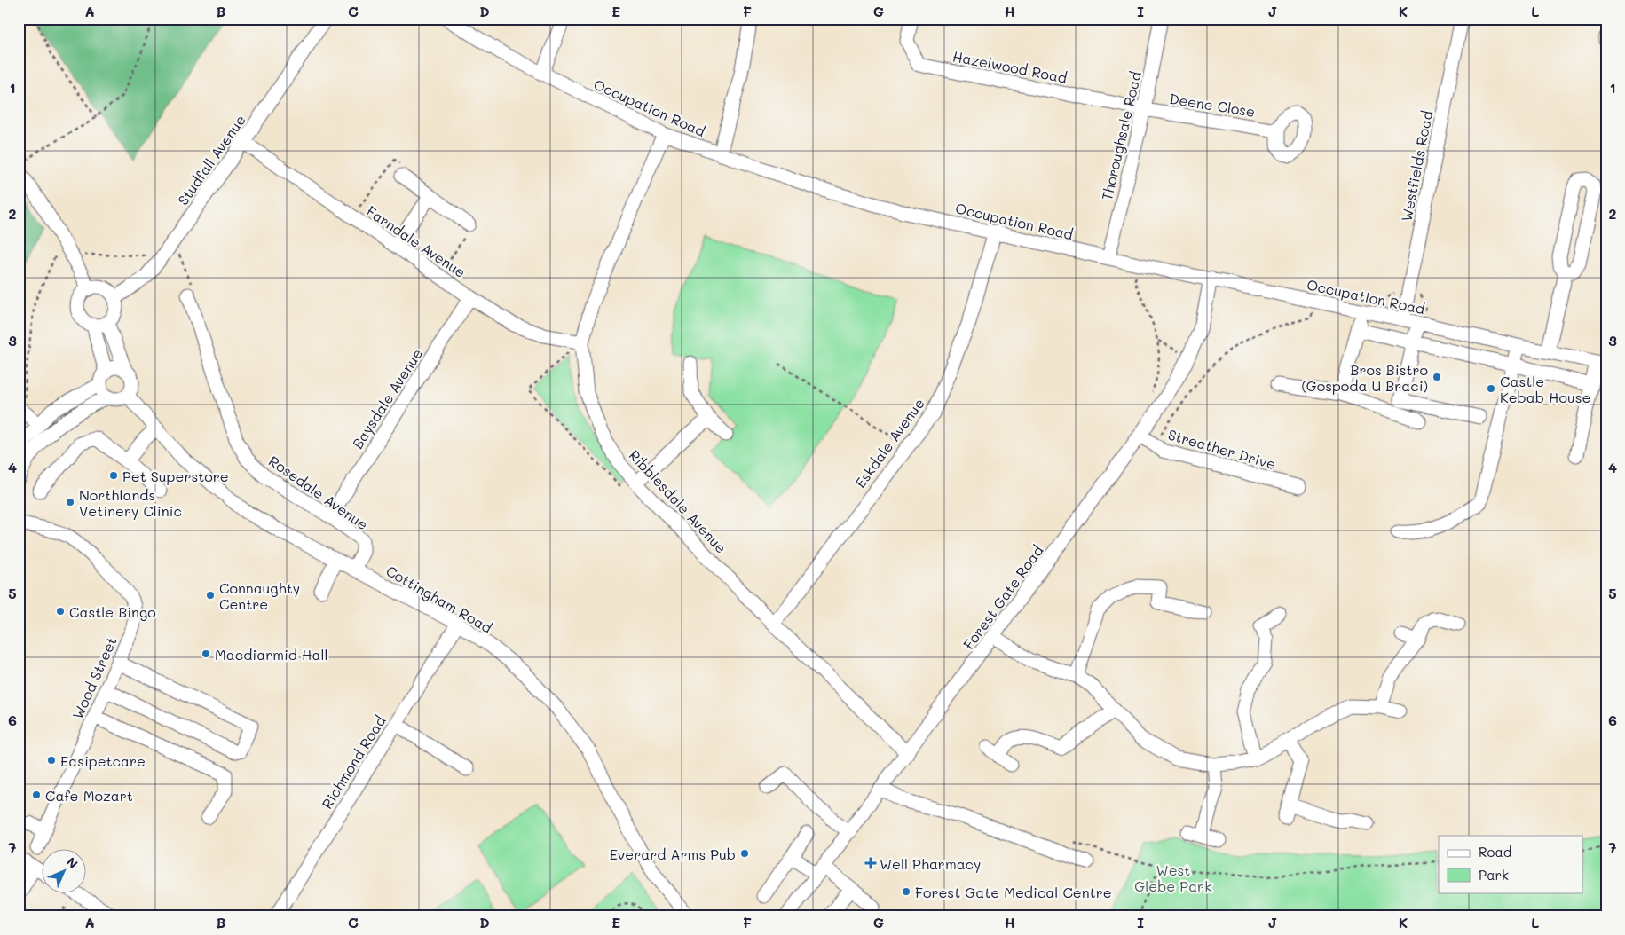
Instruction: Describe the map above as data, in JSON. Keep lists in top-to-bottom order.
{
  "streets": {
    "street": [
      "Hazelwood Road",
      "Deene Close",
      "Occupation Road",
      "Thoroughsale Road",
      "Studfall Avenue",
      "Westfields Road",
      "Farndale Avenue",
      "Baysdale Avenue",
      "Eskdale Avenue",
      "Streather Drive",
      "Rosedale Avenue",
      "Ribblesdale Avenue",
      "Forest Gate Road",
      "Cottingham Road",
      "Wood Street",
      "Richmond Road"
    ]
  },
  "crossings": [
    ["Hazelwood Road", "Deene Close"],
    ["Hazelwood Road", "Thoroughsale Road"],
    ["Deene Close", "Thoroughsale Road"],
    ["Occupation Road", "Thoroughsale Road"],
    ["Occupation Road", "Westfields Road"],
    ["Occupation Road", "Eskdale Avenue"],
    ["Occupation Road", "Ribblesdale Avenue"],
    ["Occupation Road", "Forest Gate Road"],
    ["Studfall Avenue", "Farndale Avenue"],
    ["Farndale Avenue", "Baysdale Avenue"],
    ["Farndale Avenue", "Ribblesdale Avenue"],
    ["Baysdale Avenue", "Rosedale Avenue"],
    ["Eskdale Avenue", "Ribblesdale Avenue"],
    ["Streather Drive", "Forest Gate Road"],
    ["Rosedale Avenue", "Cottingham Road"],
    ["Ribblesdale Avenue", "Forest Gate Road"],
    ["Cottingham Road", "Richmond Road"]
  ],
  "parks": ["West Glebe Park"],
  "places": {
    "other": [
      "Bros Bistro (Gospoda U Braci)",
      "Castle Kebab House",
      "Pet Superstore",
      "Northlands Vetinery Clinic",
      "Connaughty Centre",
      "Castle Bingo",
      "Macdiarmid Hall",
      "Easipetcare",
      "Cafe Mozart",
      "Everard Arms Pub",
      "Forest Gate Medical Centre"
    ],
    "health": ["Well Pharmacy"]
  },
  "legend": ["Road", "Park"],
  "north": "top right",
  "grid": {
    "columns": [
      "A",
      "B",
      "C",
      "D",
      "E",
      "F",
      "G",
      "H",
      "I",
      "J",
      "K",
      "L"
    ],
    "rows": [
      "1",
      "2",
      "3",
      "4",
      "5",
      "6",
      "7"
    ]
  }
}
